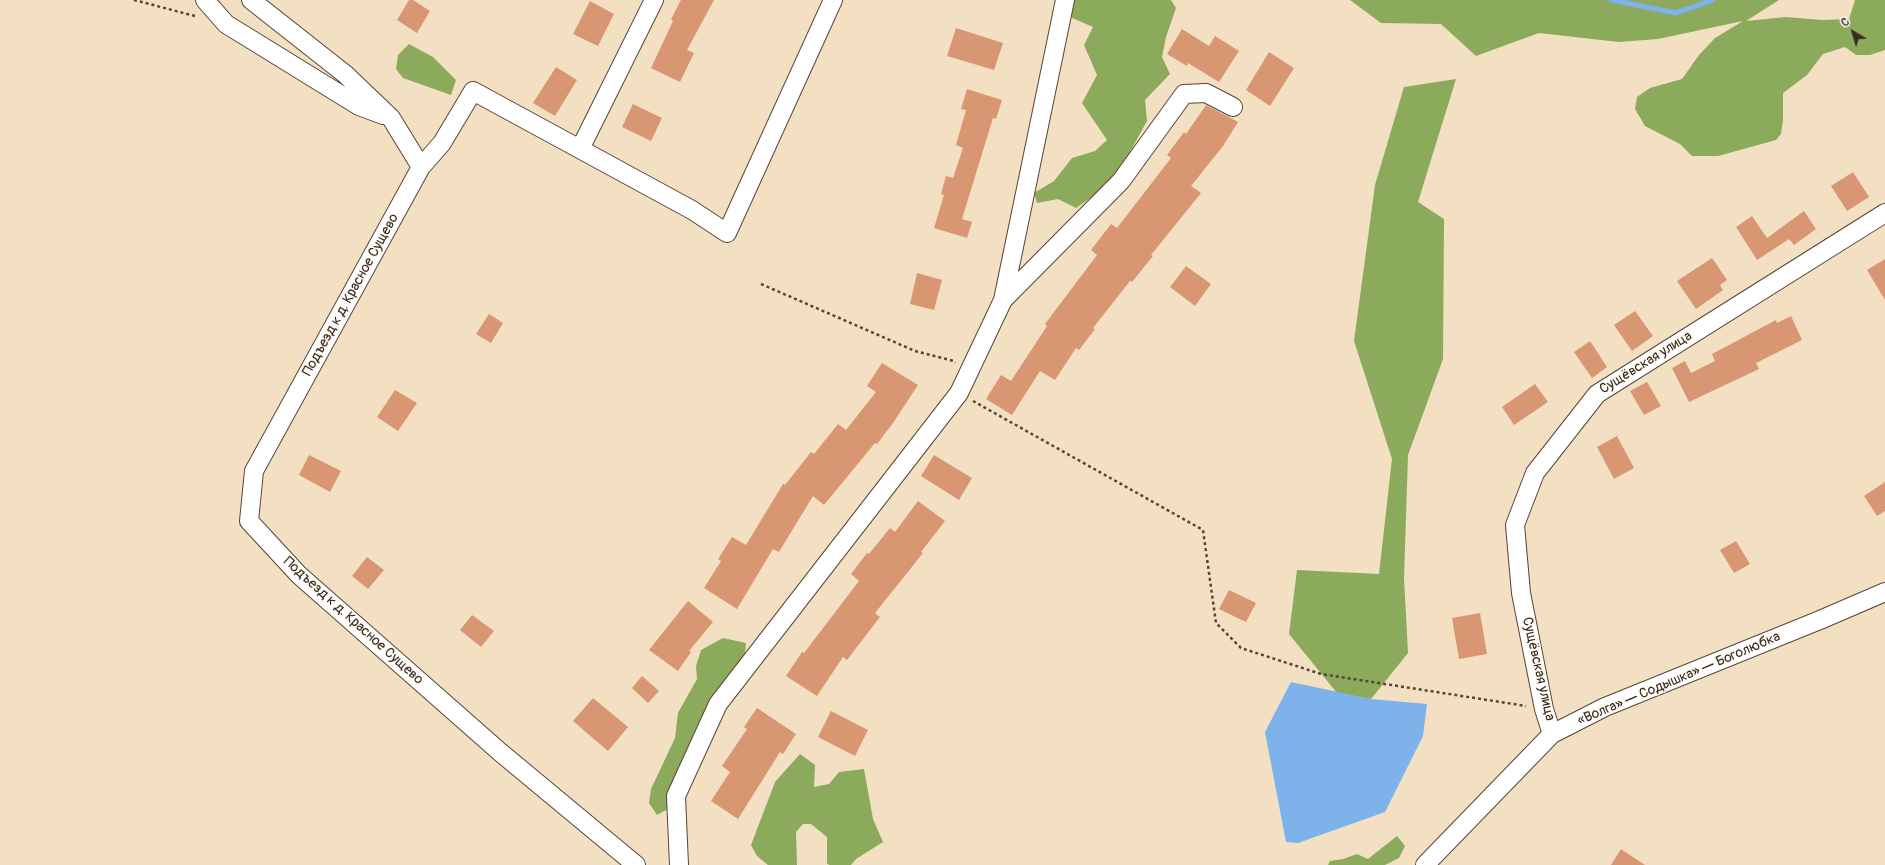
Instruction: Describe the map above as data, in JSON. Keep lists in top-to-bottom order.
{
  "streets": {
    "street": ["Подъезд к д. Красное Сущево", "Сущёвская улица", "«Волга» — Содышка» — Боголюбка"]
  },
  "crossings": [
    ["Сущёвская улица", "«Волга» — Содышка» — Боголюбка"]
  ],
  "north": "top left"
}
